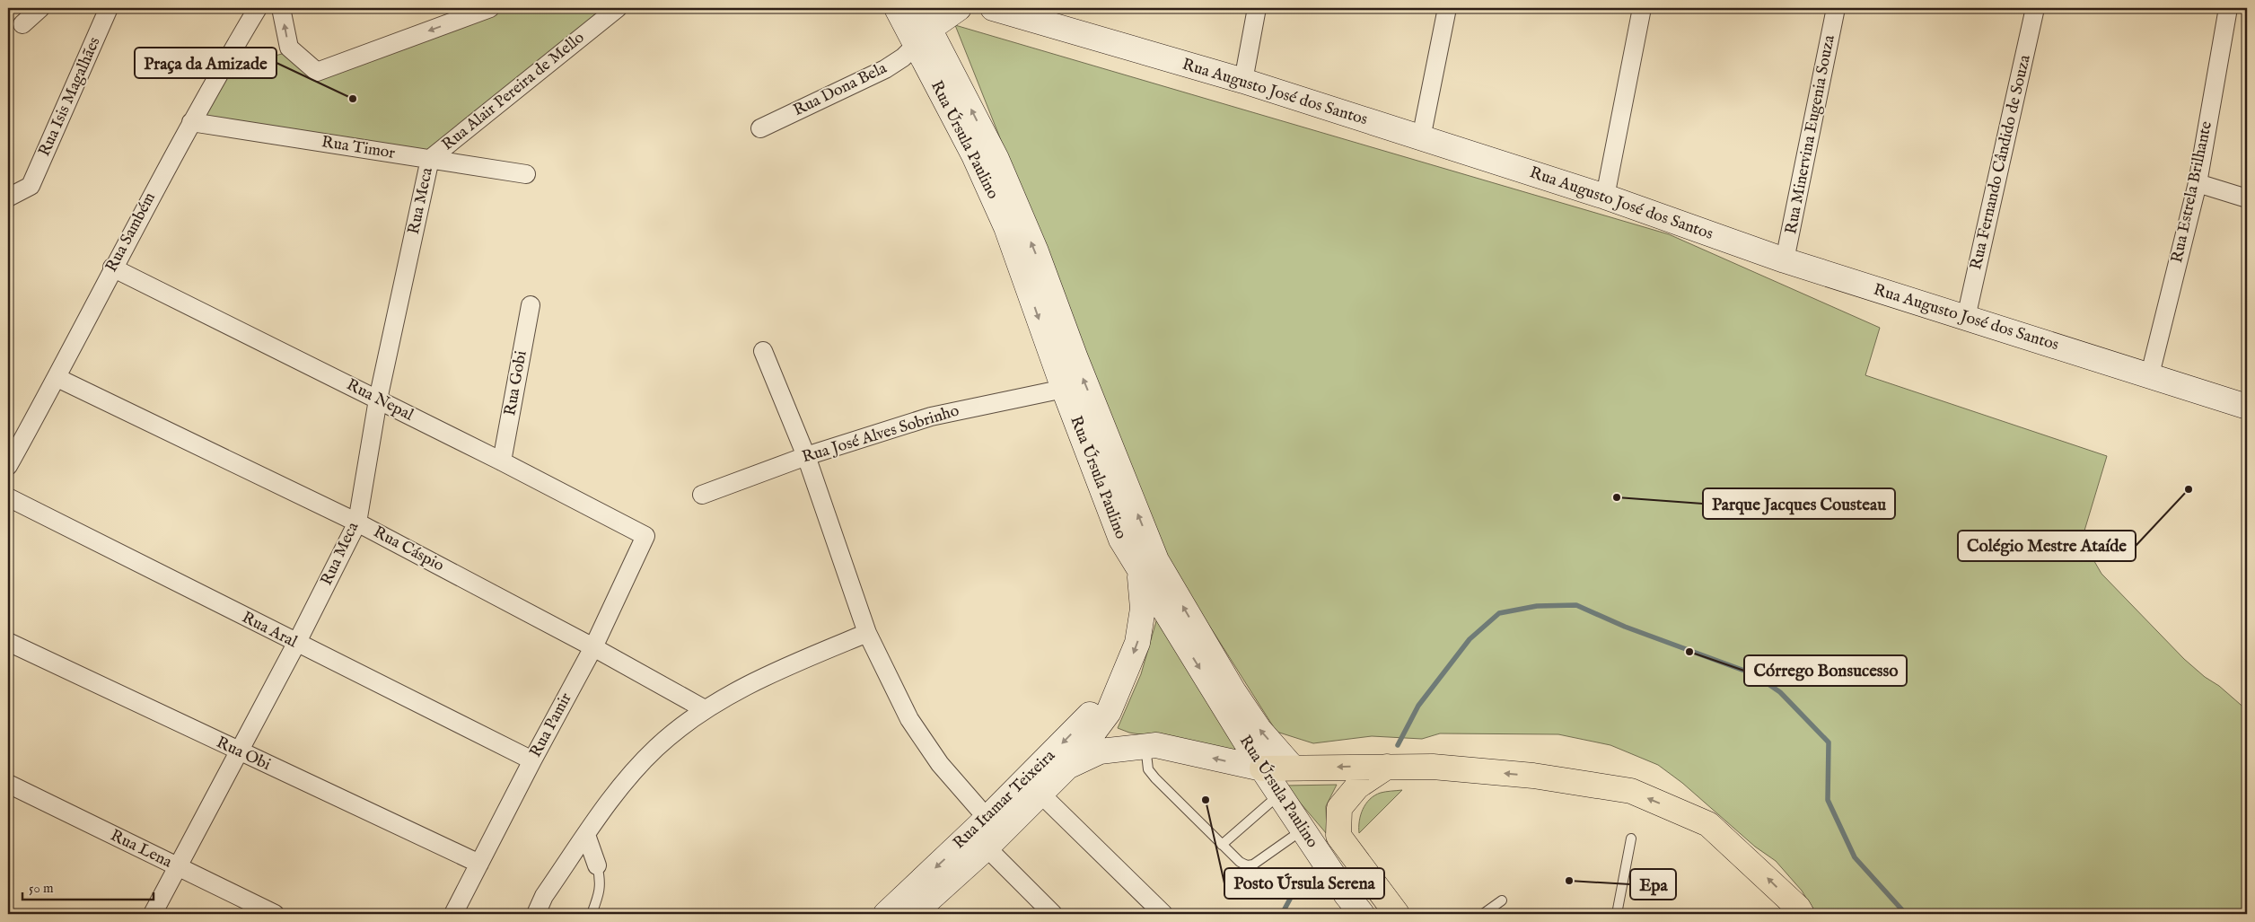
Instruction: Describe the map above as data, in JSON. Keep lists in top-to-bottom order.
{
  "streets": {
    "main road": ["Rua Augusto José dos Santos", "Rua Úrsula Paulino", "Rua Itamar Teixeira"],
    "street": [
      "Rua Dona Bela",
      "Rua Alair Pereira de Mello",
      "Rua Isis Magalhães",
      "Rua Minervina Eugenia Souza",
      "Rua Timor",
      "Rua Fernando Cândido de Souza",
      "Rua Estrela Brilhante",
      "Rua Meca",
      "Rua Sambém",
      "Rua Gobi",
      "Rua Nepal",
      "Rua José Alves Sobrinho",
      "Rua Cáspio",
      "Rua Aral",
      "Rua Pamir",
      "Rua Obi",
      "Rua Lena"
    ]
  },
  "crossings": [
    ["Rua Dona Bela", "Rua Úrsula Paulino"],
    ["Rua Alair Pereira de Mello", "Rua Timor"],
    ["Rua Alair Pereira de Mello", "Rua Meca"],
    ["Rua Augusto José dos Santos", "Rua Minervina Eugenia Souza"],
    ["Rua Augusto José dos Santos", "Rua Fernando Cândido de Souza"],
    ["Rua Augusto José dos Santos", "Rua Estrela Brilhante"],
    ["Rua Úrsula Paulino", "Rua José Alves Sobrinho"],
    ["Rua Úrsula Paulino", "Rua Itamar Teixeira"],
    ["Rua Timor", "Rua Meca"],
    ["Rua Timor", "Rua Sambém"],
    ["Rua Meca", "Rua Nepal"],
    ["Rua Meca", "Rua Cáspio"],
    ["Rua Meca", "Rua Aral"],
    ["Rua Meca", "Rua Obi"],
    ["Rua Meca", "Rua Lena"],
    ["Rua Sambém", "Rua Nepal"],
    ["Rua Sambém", "Rua Cáspio"],
    ["Rua Gobi", "Rua Nepal"],
    ["Rua Nepal", "Rua Pamir"],
    ["Rua Cáspio", "Rua Pamir"],
    ["Rua Aral", "Rua Pamir"],
    ["Rua Pamir", "Rua Obi"]
  ],
  "places": [
    "Praça da Amizade",
    "Colégio Mestre Ataíde",
    "Parque Jacques Cousteau",
    "Córrego Bonsucesso",
    "Posto Úrsula Serena",
    "Epa"
  ],
  "scale_bar": "50 m"
}
